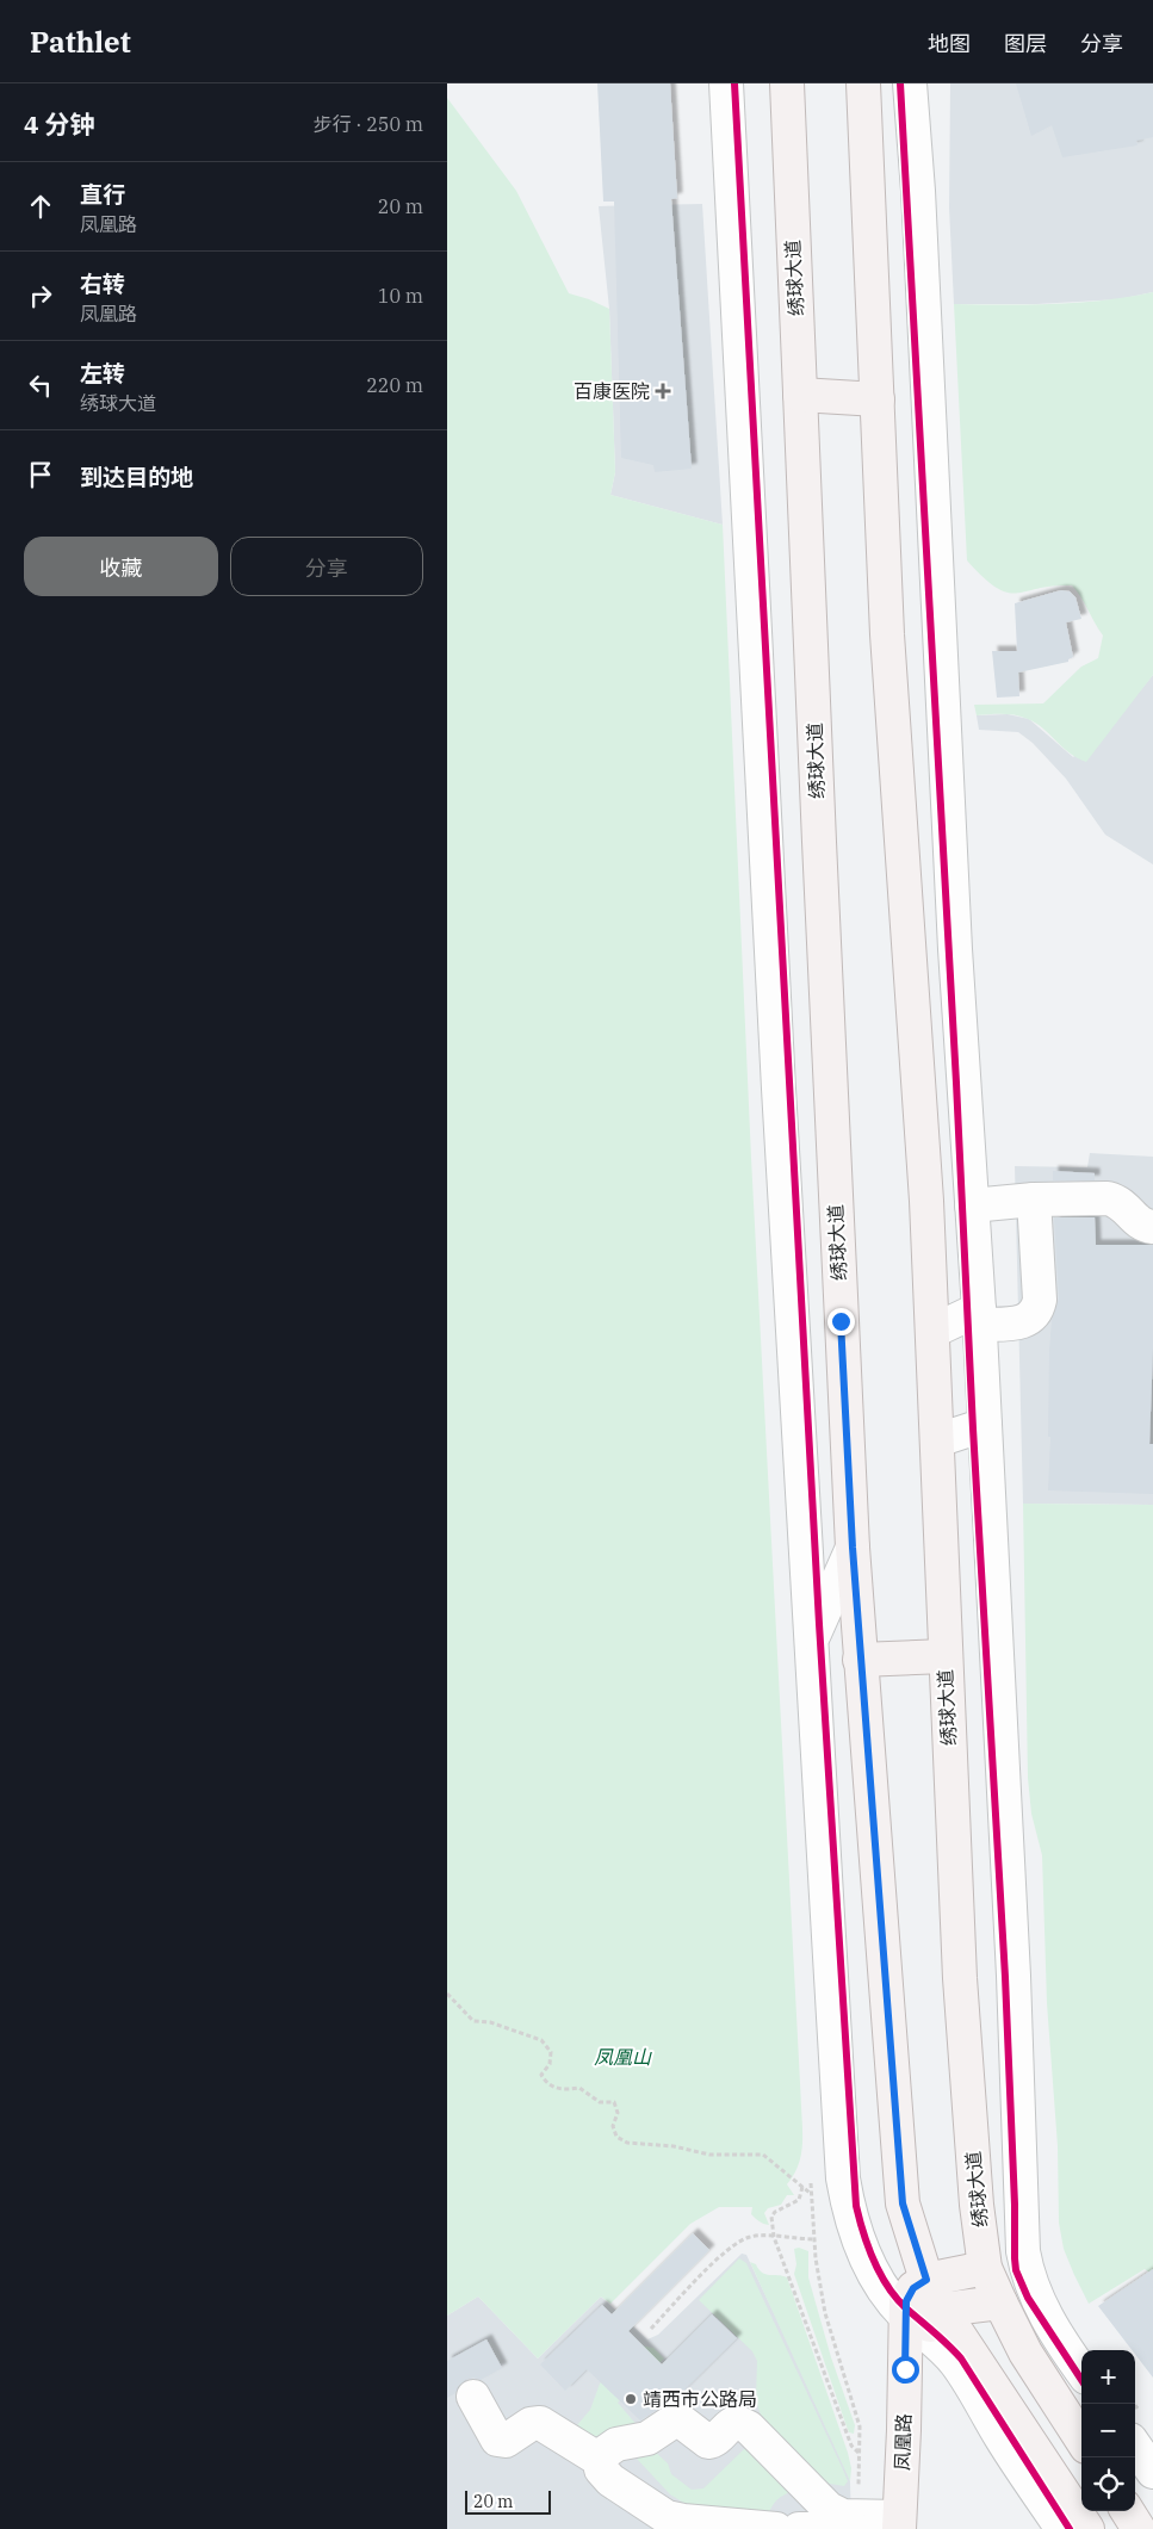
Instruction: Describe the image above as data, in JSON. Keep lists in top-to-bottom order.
{
  "streets": {
    "main road": ["绣球大道", "凤凰路"]
  },
  "crossings": [
    ["绣球大道", "凤凰路"]
  ],
  "parks": ["凤凰山"],
  "places": {
    "health": ["百康医院"],
    "other": ["靖西市公路局"]
  },
  "scale_bar": "20 m",
  "page": {
    "header": "Pathlet",
    "nav": ["地图", "图层", "分享"],
    "heading": ["4 分钟", "步行 · 250 m"],
    "list": [
      ["直行", "凤凰路", "20 m"],
      ["右转", "凤凰路", "10 m"],
      ["左转", "绣球大道", "220 m"],
      "到达目的地"
    ],
    "buttons": ["收藏", "分享"],
    "map_buttons": ["+", "−"],
    "scale": "20 m"
  }
}
